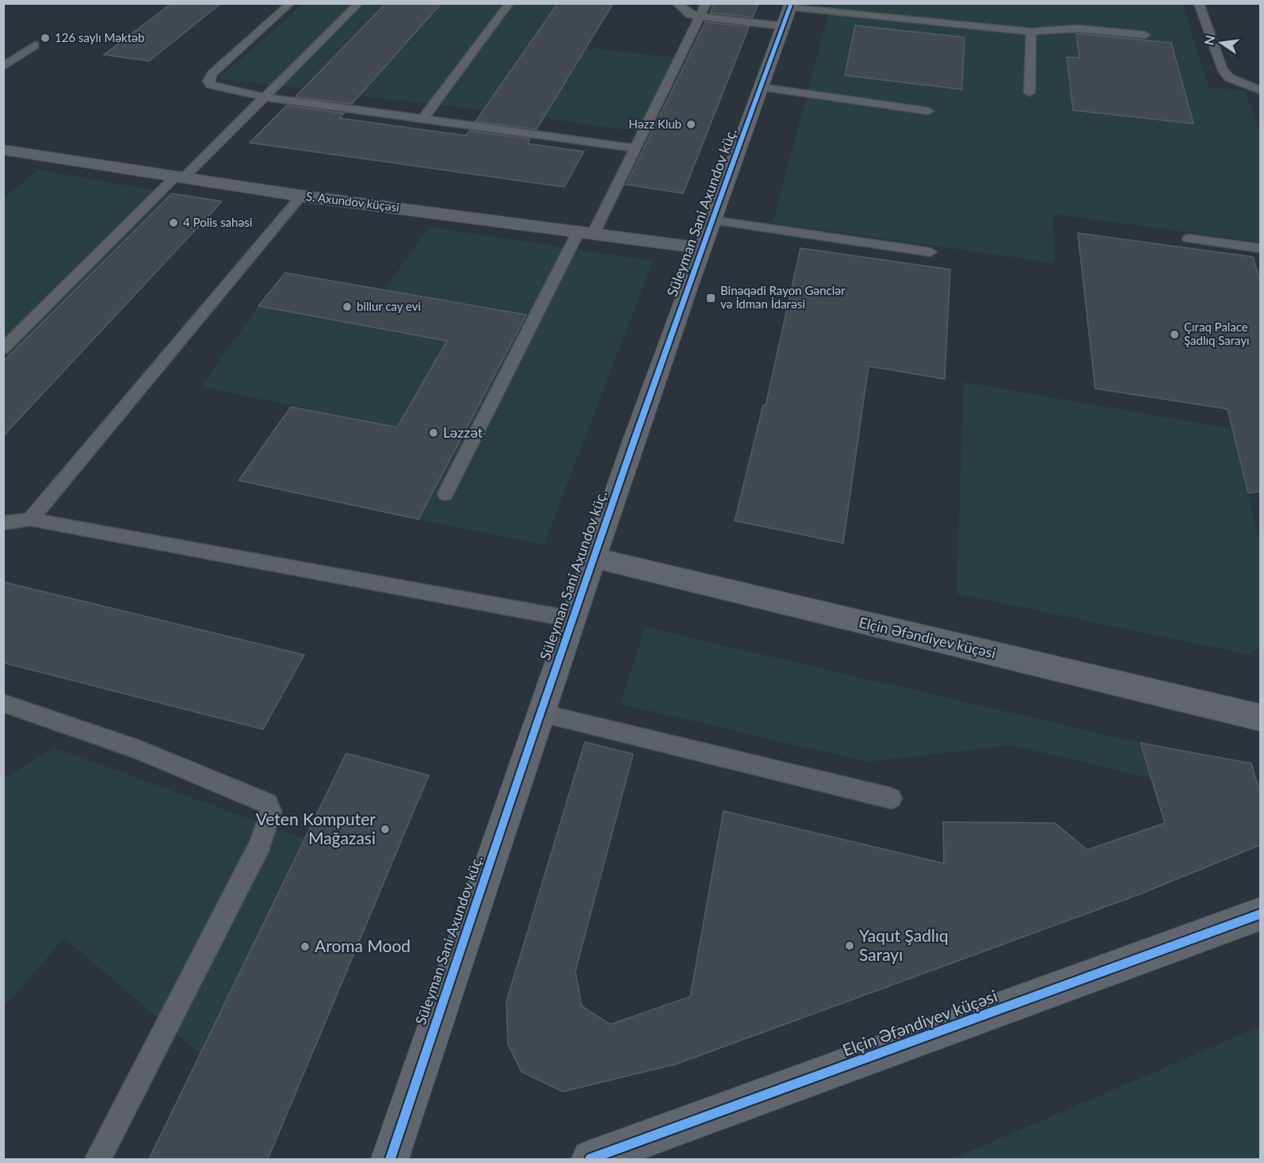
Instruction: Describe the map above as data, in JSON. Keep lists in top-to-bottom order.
{
  "streets": {
    "street": ["S. Axundov küçəsi", "Süleyman Sani Axundov küç.", "Elçin Əfəndiyev küçəsi"]
  },
  "crossings": [
    ["S. Axundov küçəsi", "Süleyman Sani Axundov küç."],
    ["Süleyman Sani Axundov küç.", "Elçin Əfəndiyev küçəsi"]
  ],
  "places": {
    "other": [
      "126 saylı Məktəb",
      "Həzz Klub",
      "4 Polis sahəsi",
      "billur cay evi",
      "Çıraq Palace Şadlıq Sarayı",
      "Ləzzət",
      "Veten Komputer Mağazasi",
      "Yaqut Şadlıq Sarayı",
      "Aroma Mood"
    ],
    "transit": ["Binəqədi Rayon Gənclər və İdman İdarəsi"]
  },
  "north": "left"
}
